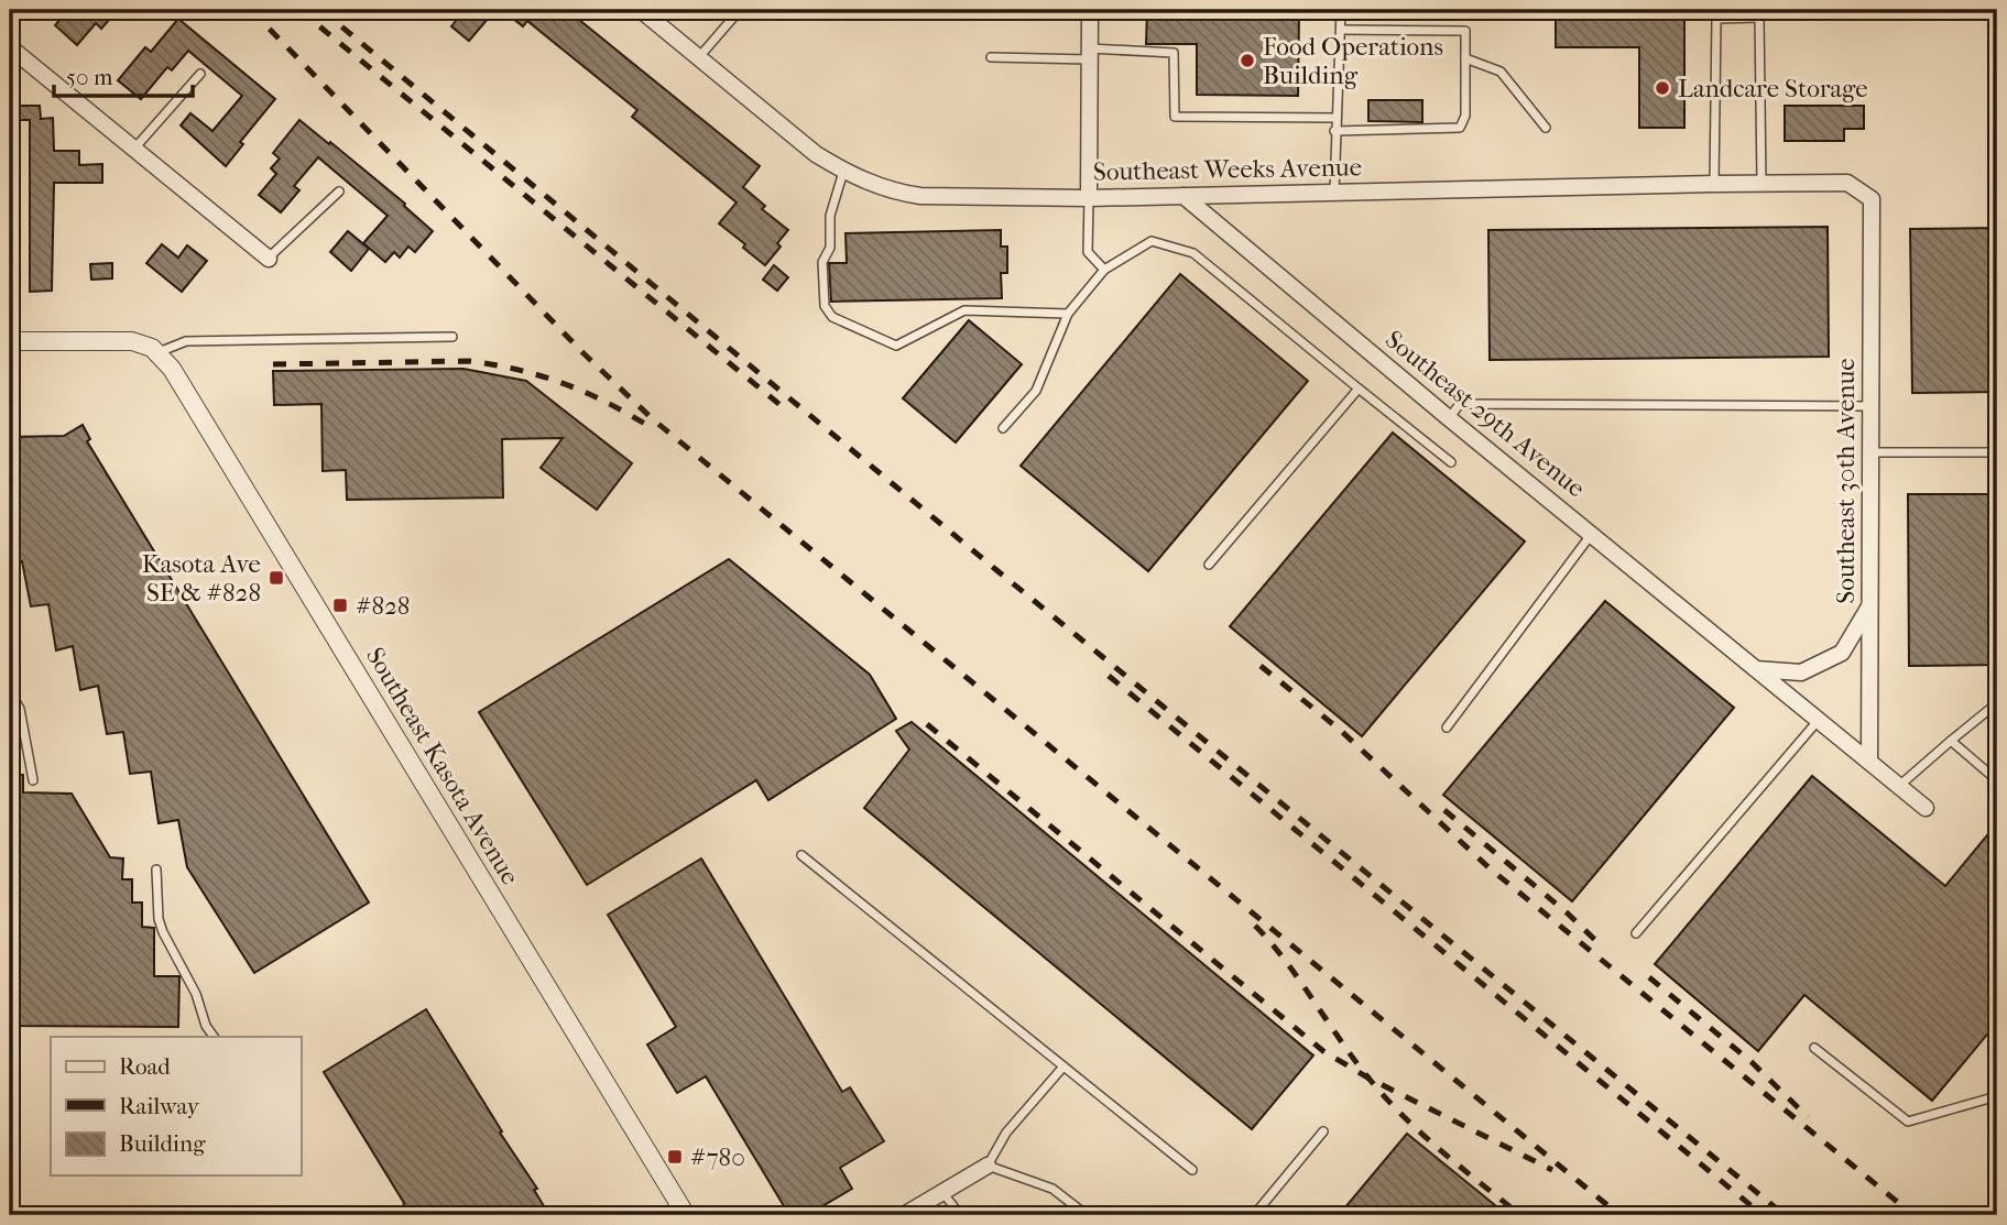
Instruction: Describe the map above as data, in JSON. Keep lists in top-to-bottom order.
{
  "streets": {
    "street": [
      "Southeast Weeks Avenue",
      "Southeast 29th Avenue",
      "Southeast 30th Avenue",
      "Southeast Kasota Avenue"
    ]
  },
  "crossings": [
    ["Southeast Weeks Avenue", "Southeast 29th Avenue"],
    ["Southeast Weeks Avenue", "Southeast 30th Avenue"],
    ["Southeast 29th Avenue", "Southeast 30th Avenue"]
  ],
  "places": {
    "other": ["Food Operations Building", "Landcare Storage"],
    "transit": ["Kasota Ave SE & #828", "#828", "#780"]
  },
  "legend": ["Road", "Railway", "Building"],
  "scale_bar": "50 m"
}
